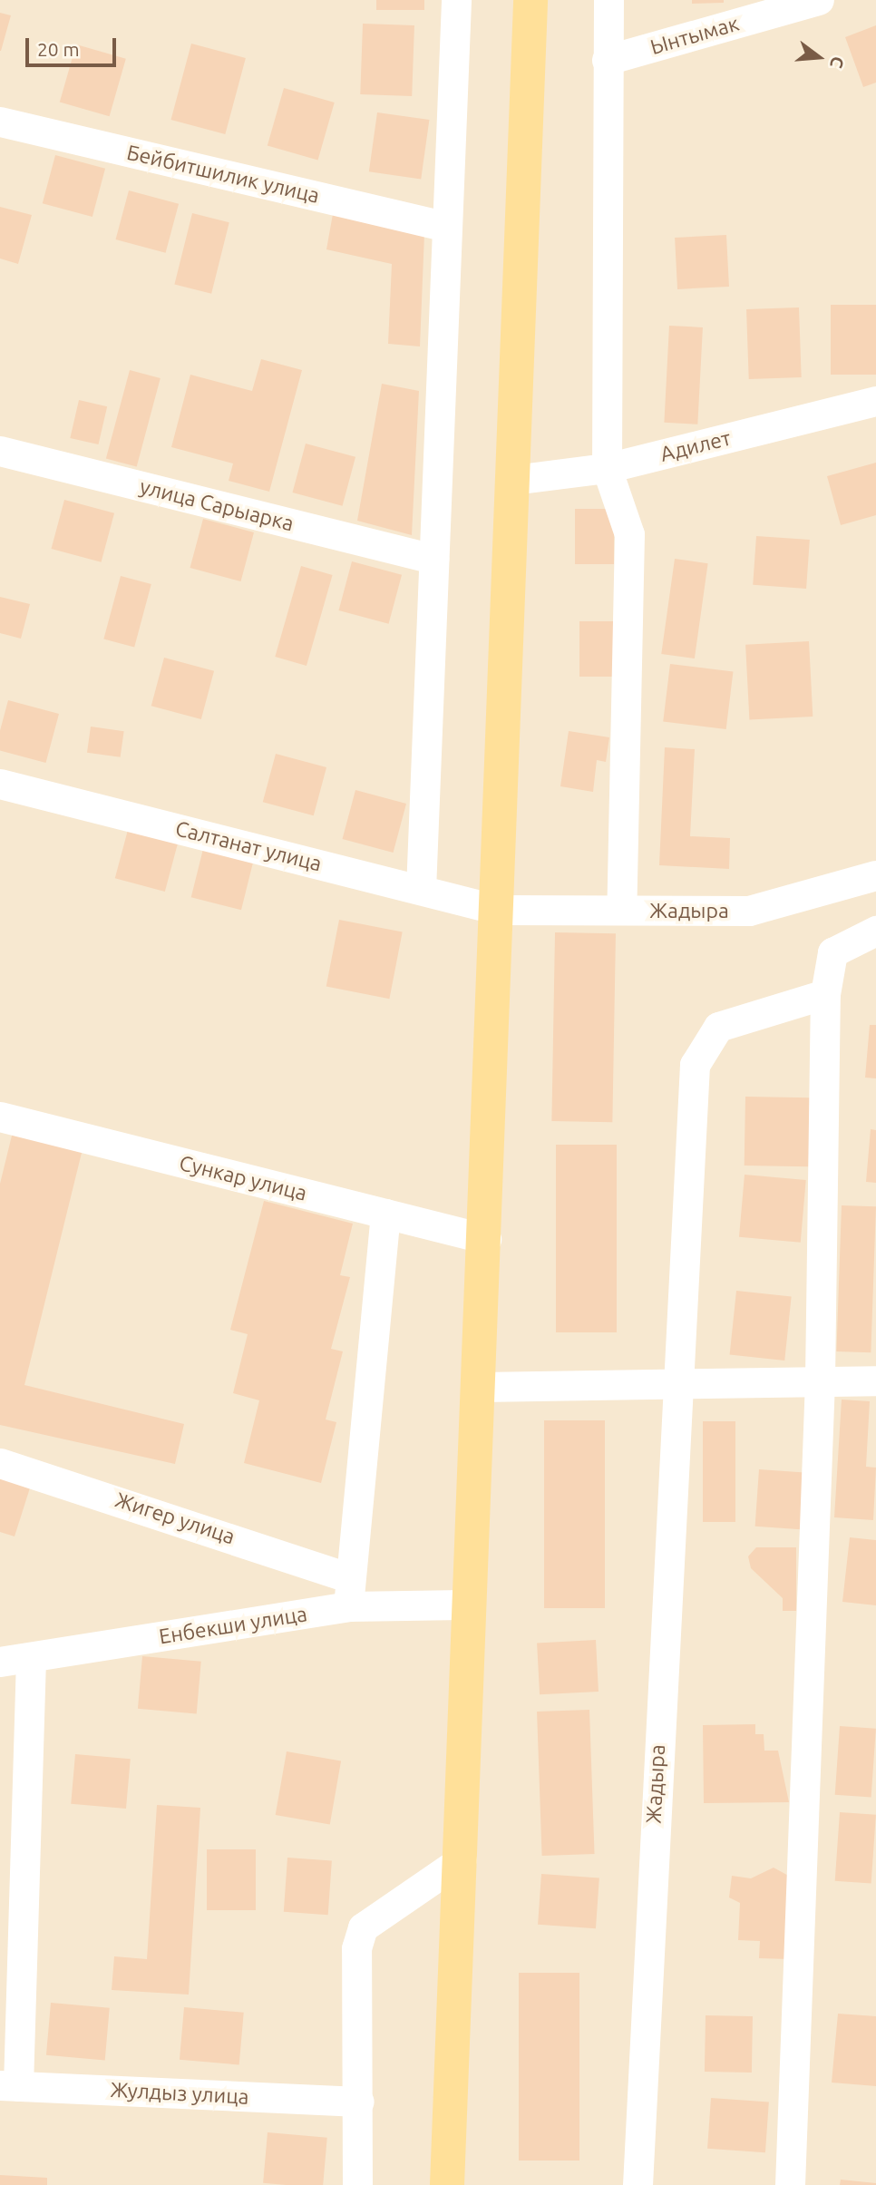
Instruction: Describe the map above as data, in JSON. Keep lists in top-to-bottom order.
{
  "streets": {
    "street": [
      "Ынтымак",
      "Бейбитшилик улица",
      "Адилет",
      "улица Сарыарка",
      "Салтанат улица",
      "Жадыра",
      "Сункар улица",
      "Жигер улица",
      "Енбекши улица",
      "Жулдыз улица"
    ]
  },
  "crossings": [
    ["Салтанат улица", "Жадыра"]
  ],
  "scale_bar": "20 m",
  "north": "right"
}
